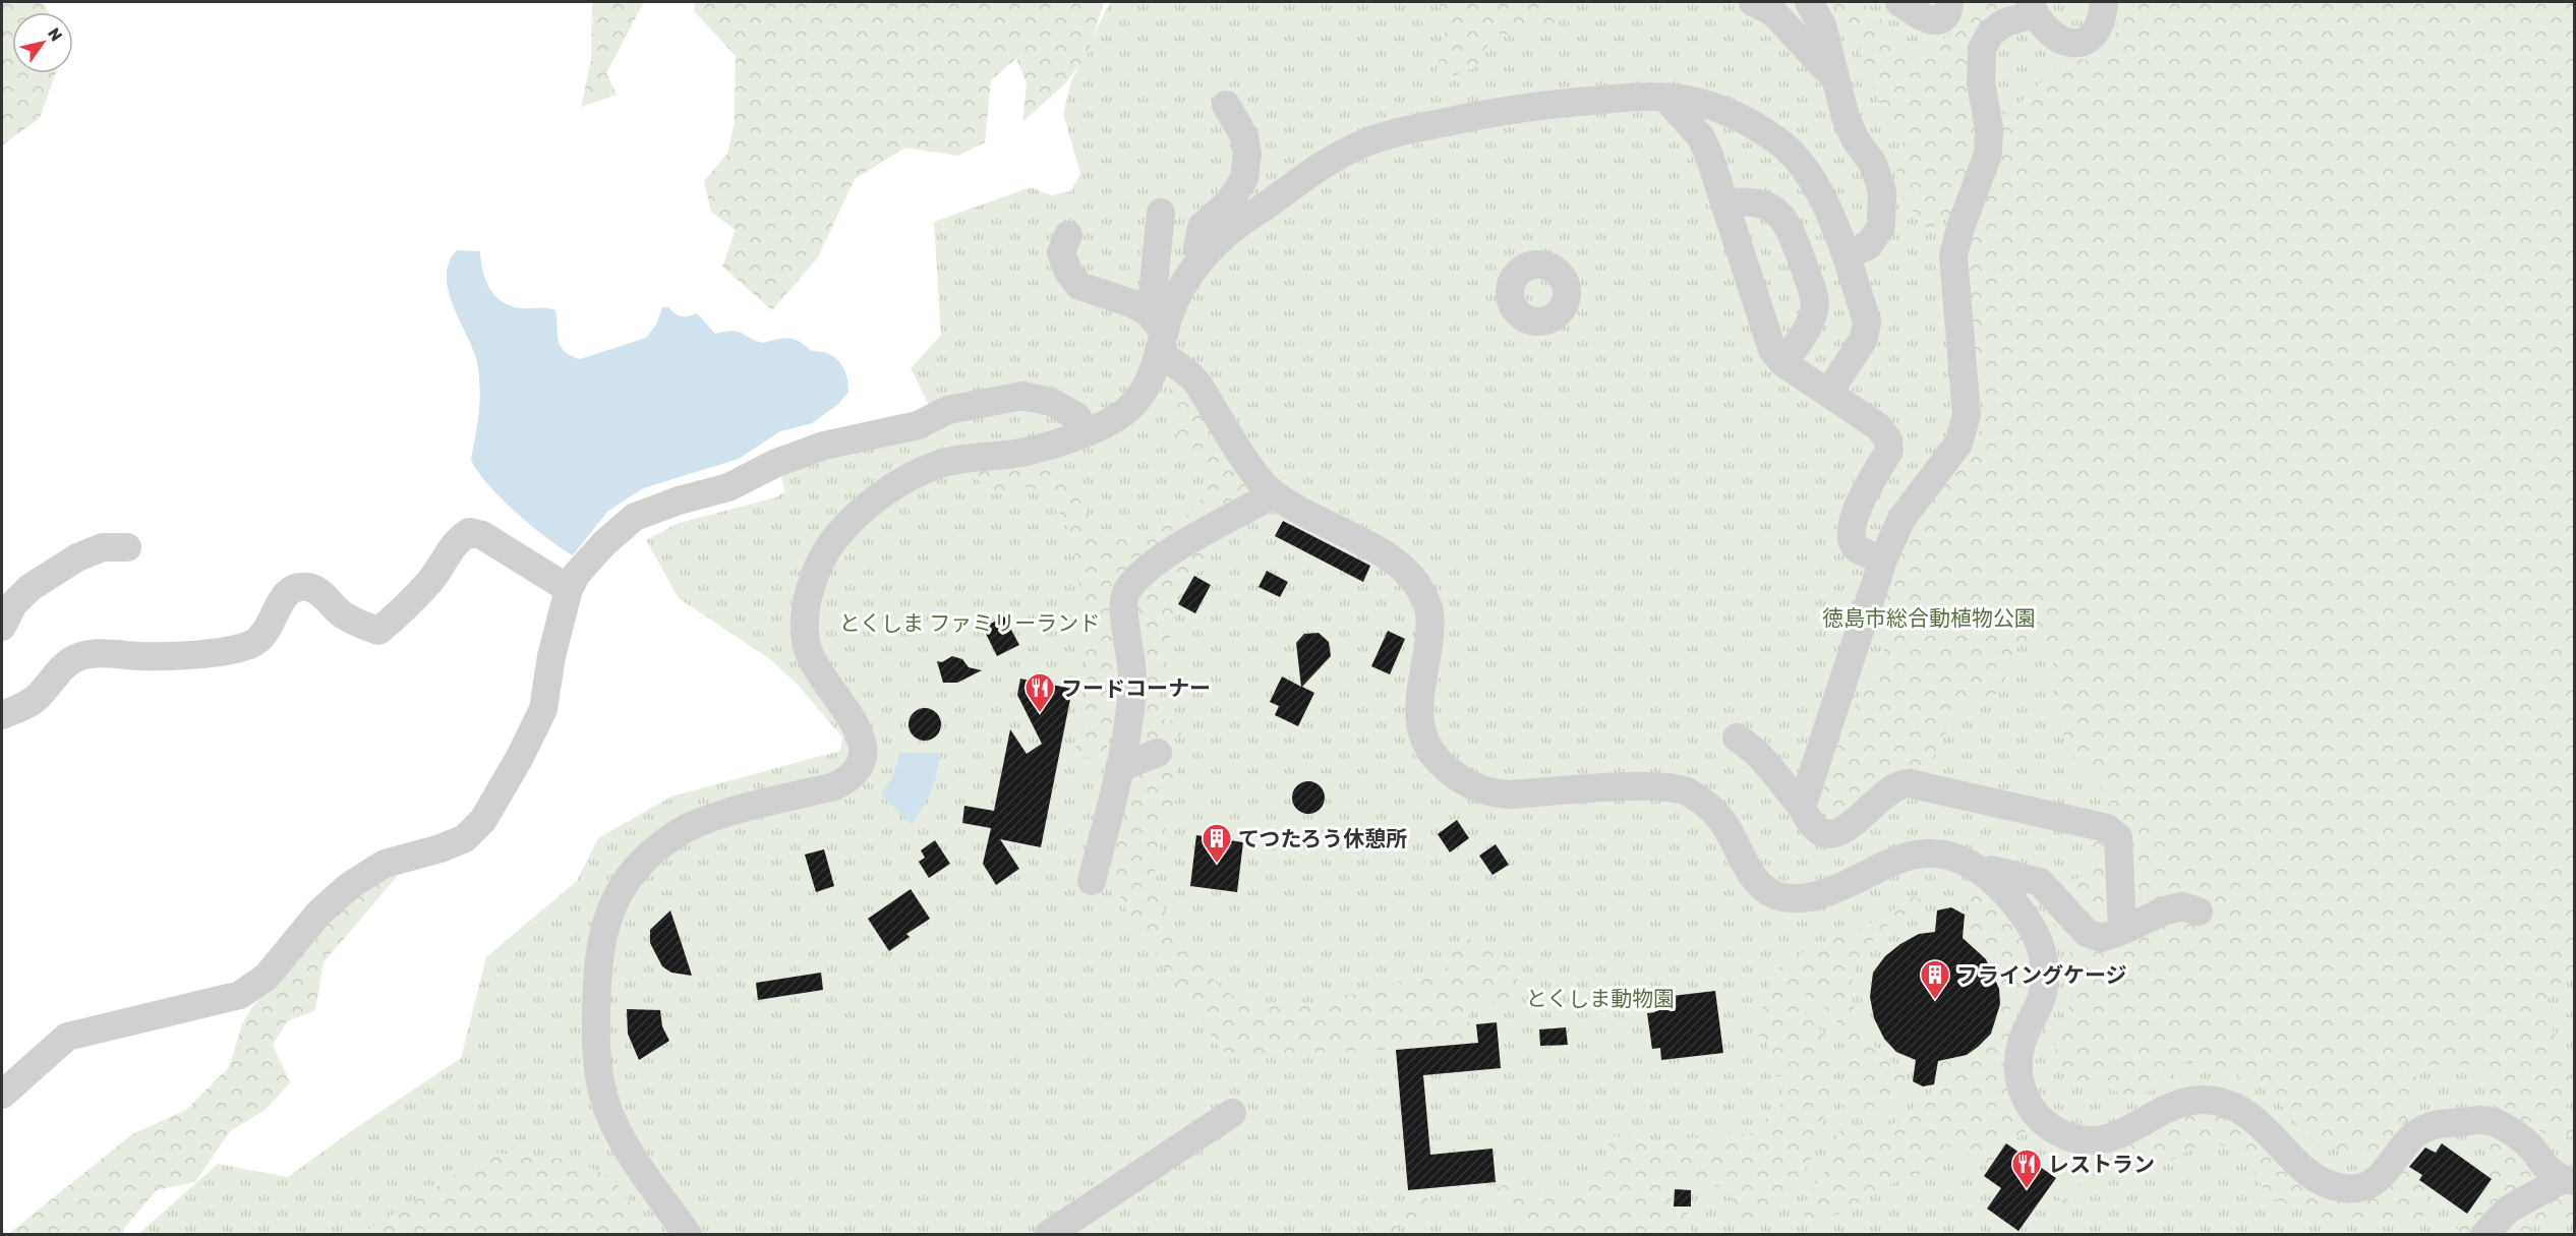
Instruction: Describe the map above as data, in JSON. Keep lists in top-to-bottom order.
{
  "parks": ["徳島市総合動植物公園", "とくしま ファミリーランド", "とくしま動物園"],
  "places": {
    "restaurant": ["フードコーナー", "レストラン"],
    "building": ["てつたろう休憩所", "フライングケージ"]
  },
  "north": "top right"
}
